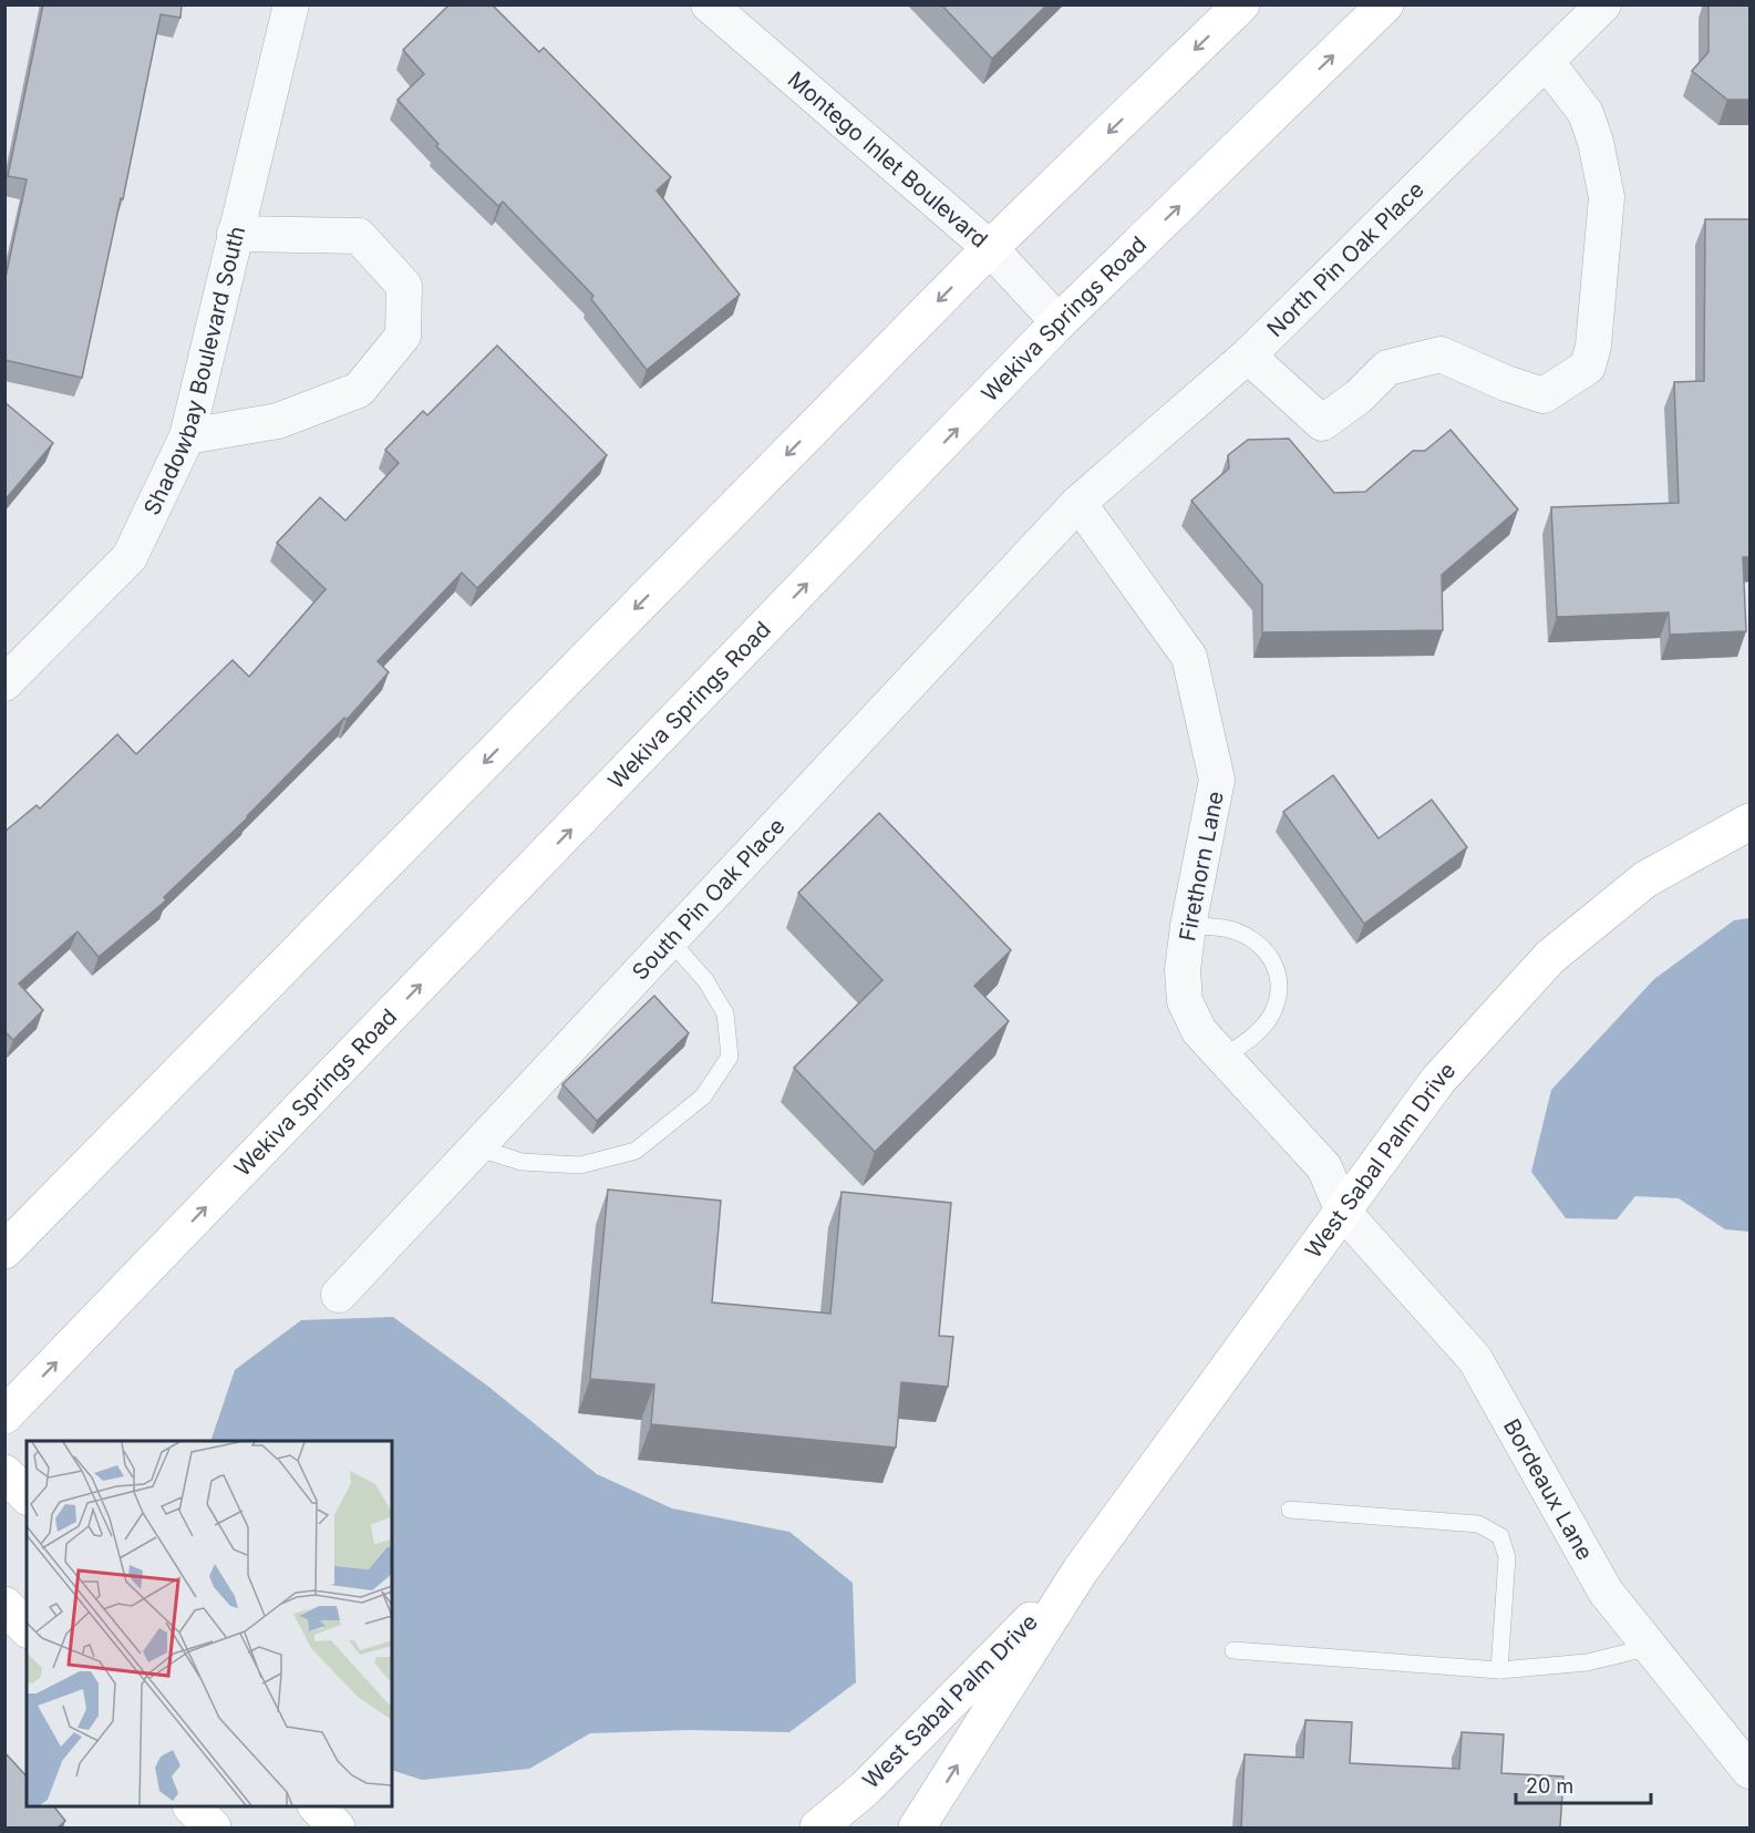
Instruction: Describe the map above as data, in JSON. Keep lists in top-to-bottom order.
{
  "streets": {
    "main road": ["Wekiva Springs Road", "West Sabal Palm Drive"],
    "street": [
      "Montego Inlet Boulevard",
      "North Pin Oak Place",
      "Shadowbay Boulevard South",
      "Firethorn Lane",
      "South Pin Oak Place",
      "Bordeaux Lane"
    ]
  },
  "crossings": [
    ["Montego Inlet Boulevard", "Wekiva Springs Road"],
    ["North Pin Oak Place", "Firethorn Lane"],
    ["North Pin Oak Place", "South Pin Oak Place"],
    ["Firethorn Lane", "South Pin Oak Place"],
    ["Firethorn Lane", "West Sabal Palm Drive"],
    ["Firethorn Lane", "Bordeaux Lane"],
    ["West Sabal Palm Drive", "Bordeaux Lane"]
  ],
  "scale_bar": "20 m"
}
